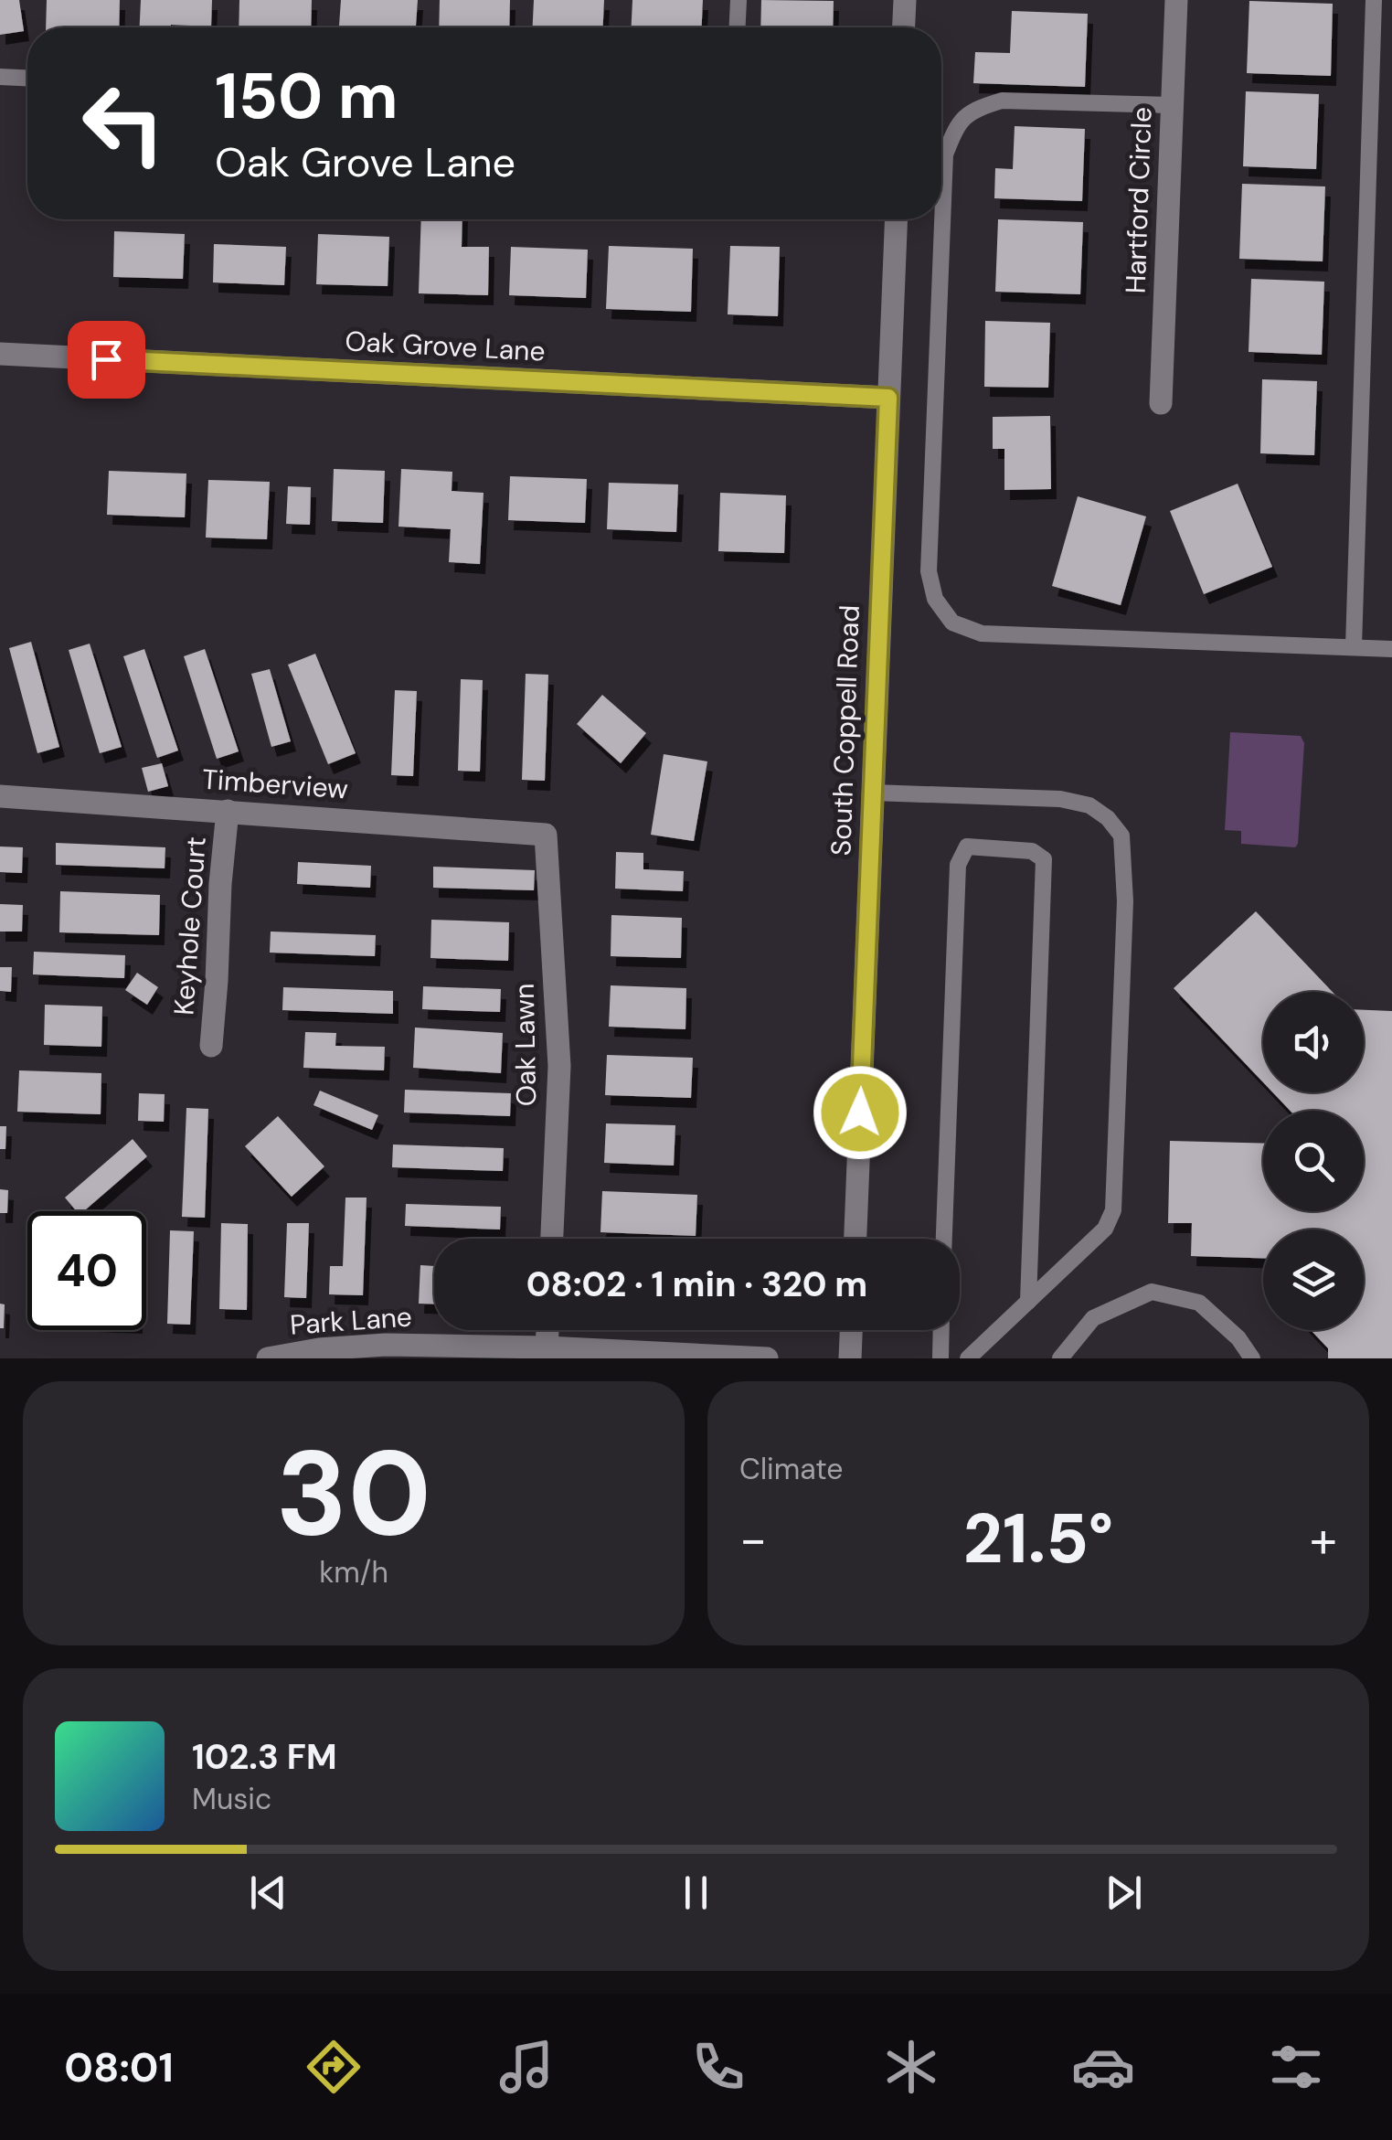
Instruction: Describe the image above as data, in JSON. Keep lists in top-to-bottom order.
{
  "streets": {
    "street": [
      "Hartford Circle",
      "Oak Grove Lane",
      "South Coppell Road",
      "Timberview",
      "Keyhole Court",
      "Oak Lawn",
      "Park Lane"
    ]
  },
  "crossings": [
    ["Oak Grove Lane", "South Coppell Road"],
    ["Timberview", "Keyhole Court"],
    ["Timberview", "Oak Lawn"]
  ],
  "page": {
    "turn": ["150 m", "Oak Grove Lane"],
    "limit": "40",
    "trip": "08:02 · 1 min · 320 m",
    "tile": [
      ["30", "km/h"],
      "Climate"
    ],
    "heat": ["−", "21.5°", "+"],
    "song": ["102.3 FM", "Music"],
    "tabs": "08:01"
  }
}
